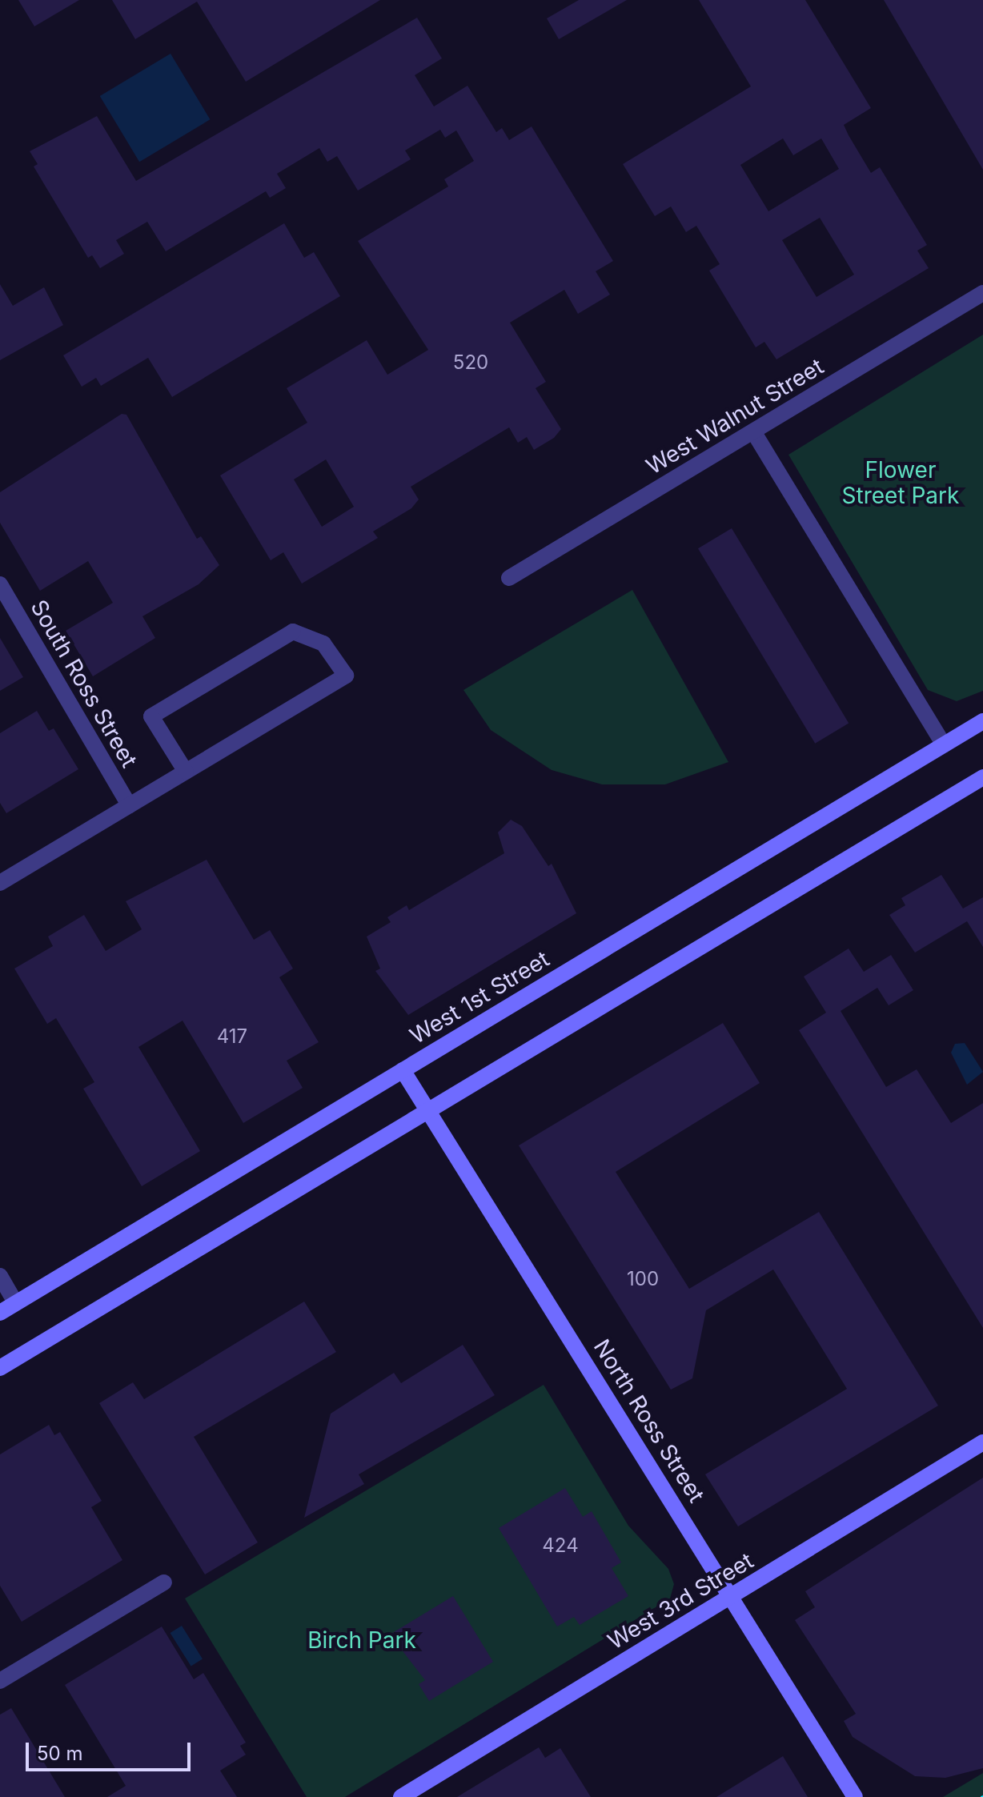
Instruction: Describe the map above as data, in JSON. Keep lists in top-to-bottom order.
{
  "streets": {
    "main road": ["West 1st Street", "North Ross Street", "West 3rd Street"],
    "street": ["West Walnut Street", "South Ross Street"]
  },
  "crossings": [
    ["West 1st Street", "North Ross Street"],
    ["North Ross Street", "West 3rd Street"]
  ],
  "parks": ["Flower Street Park", "Birch Park"],
  "house_numbers": [
    "520",
    "417",
    "100",
    "424"
  ],
  "scale_bar": "50 m"
}
